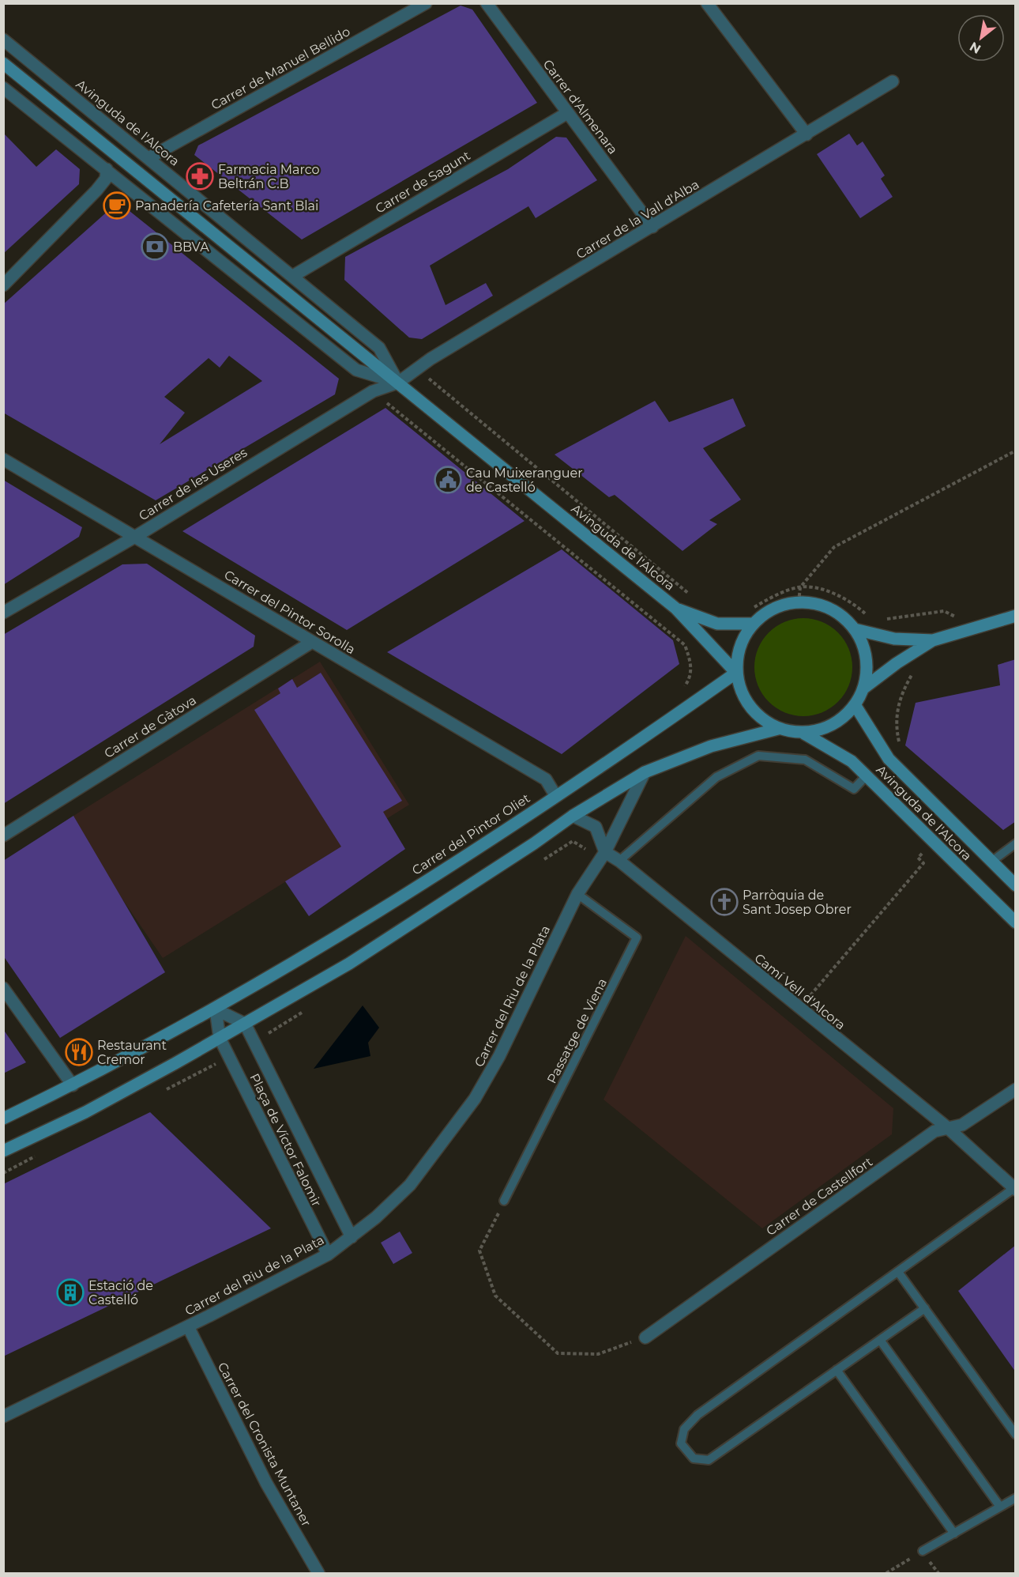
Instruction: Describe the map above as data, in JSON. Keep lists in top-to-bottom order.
{
  "streets": {
    "main road": ["Avinguda de l'Alcora", "Carrer del Pintor Oliet"],
    "street": [
      "Carrer de Manuel Bellido",
      "Carrer d'Almenara",
      "Carrer de Sagunt",
      "Carrer de la Vall d'Alba",
      "Carrer de les Useres",
      "Carrer del Pintor Sorolla",
      "Carrer de Gàtova",
      "Camí Vell d'Alcora",
      "Carrer del Riu de la Plata",
      "Plaça de Víctor Falomir",
      "Carrer de Castellfort",
      "Carrer del Cronista Muntaner"
    ],
    "lane": ["Passatge de Viena"]
  },
  "crossings": [
    ["Carrer de Manuel Bellido", "Avinguda de l'Alcora"],
    ["Carrer d'Almenara", "Carrer de Sagunt"],
    ["Carrer d'Almenara", "Carrer de la Vall d'Alba"],
    ["Avinguda de l'Alcora", "Carrer de Sagunt"],
    ["Avinguda de l'Alcora", "Carrer de la Vall d'Alba"],
    ["Avinguda de l'Alcora", "Carrer de les Useres"],
    ["Avinguda de l'Alcora", "Carrer del Pintor Oliet"],
    ["Carrer de la Vall d'Alba", "Carrer de les Useres"],
    ["Carrer de les Useres", "Carrer del Pintor Sorolla"],
    ["Carrer del Pintor Sorolla", "Carrer de Gàtova"],
    ["Carrer del Pintor Sorolla", "Carrer del Pintor Oliet"],
    ["Camí Vell d'Alcora", "Carrer del Riu de la Plata"],
    ["Camí Vell d'Alcora", "Carrer de Castellfort"],
    ["Carrer del Riu de la Plata", "Passatge de Viena"],
    ["Carrer del Riu de la Plata", "Plaça de Víctor Falomir"],
    ["Carrer del Riu de la Plata", "Carrer del Cronista Muntaner"]
  ],
  "places": {
    "pharmacy": ["Farmacia Marco Beltrán C.B"],
    "cafe": ["Panadería Cafetería Sant Blai"],
    "bank": ["BBVA"],
    "public building": ["Cau Muixeranguer de Castelló"],
    "church": ["Parròquia de Sant Josep Obrer"],
    "restaurant": ["Restaurant Cremor"],
    "building": ["Estació de Castelló"]
  },
  "north": "bottom left"
}
